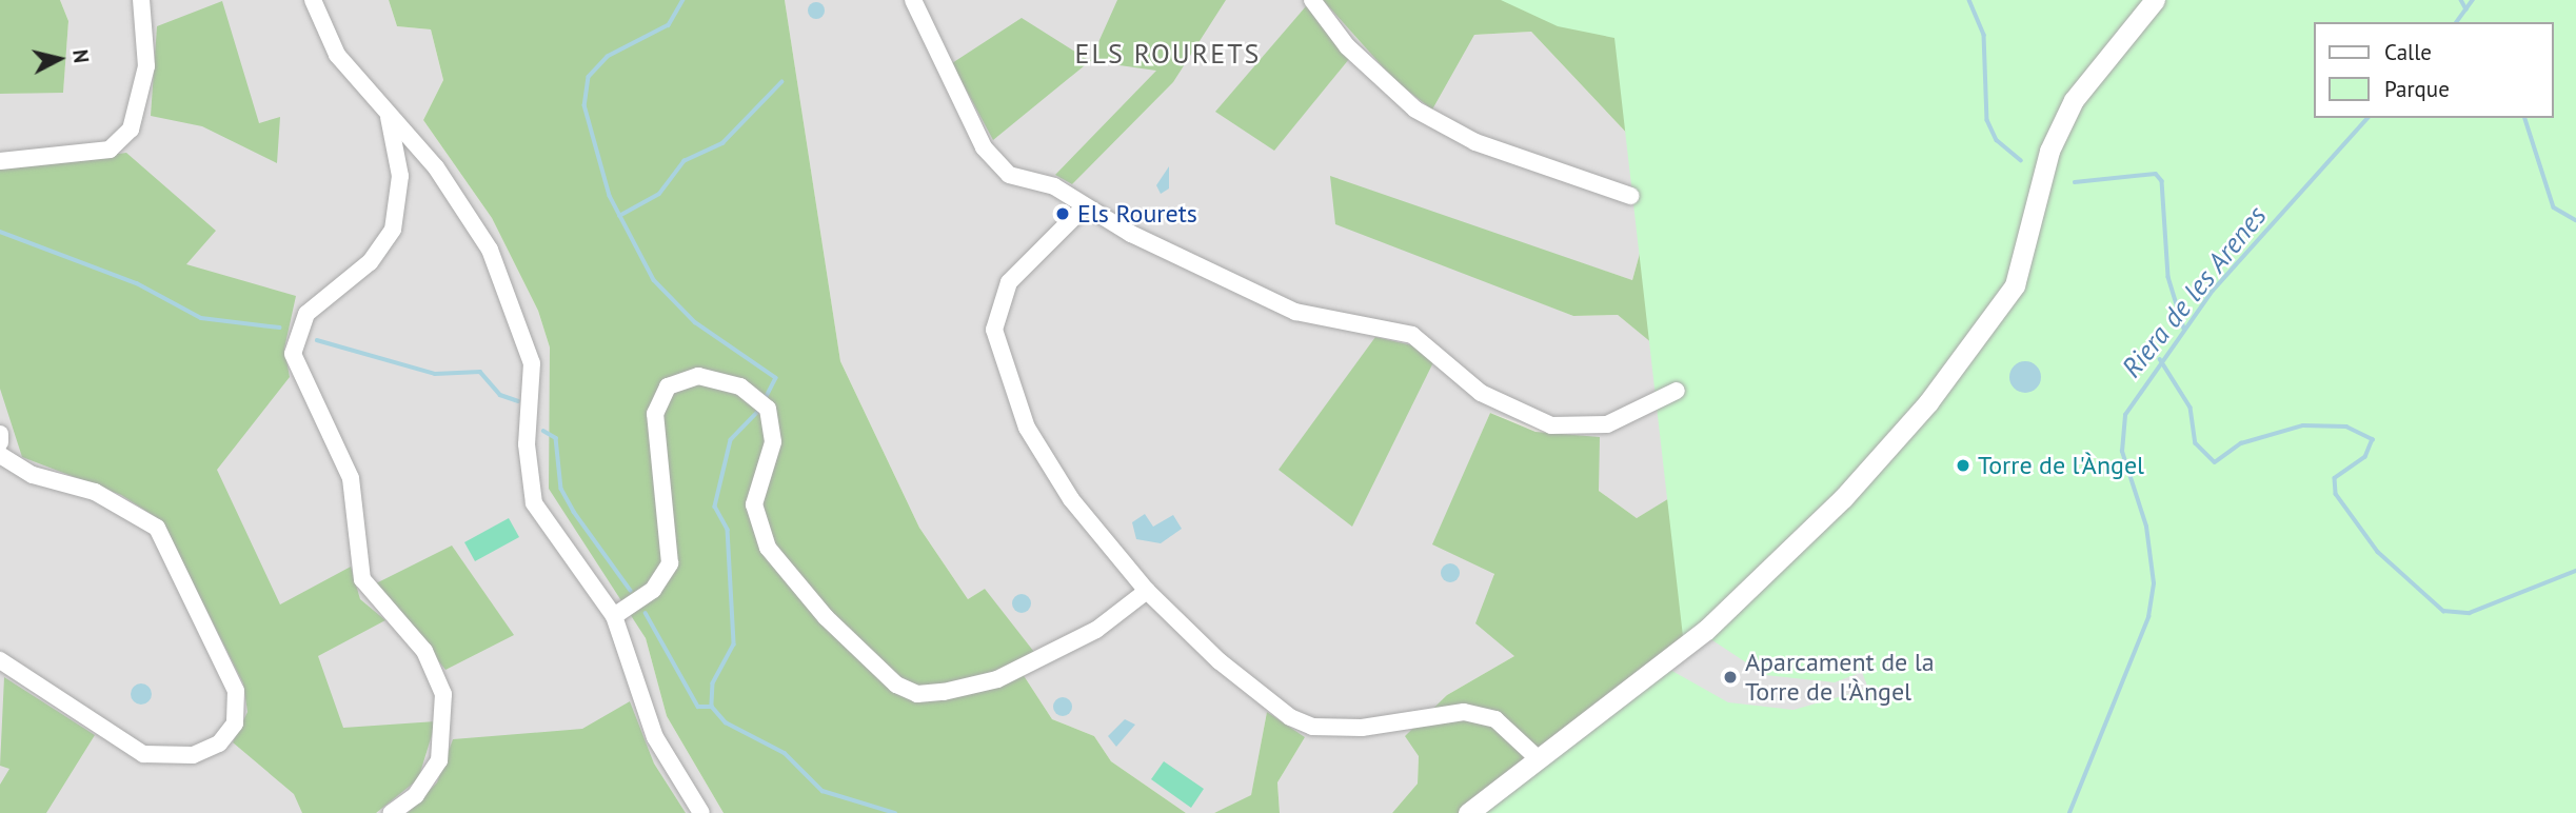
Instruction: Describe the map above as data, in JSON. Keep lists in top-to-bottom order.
{
  "districts": ["ELS ROURETS"],
  "water": ["Riera de les Arenes"],
  "places": ["Els Rourets", "Torre de l'Àngel", "Aparcament de la Torre de l'Àngel"],
  "legend": ["Calle", "Parque"],
  "north": "right"
}
